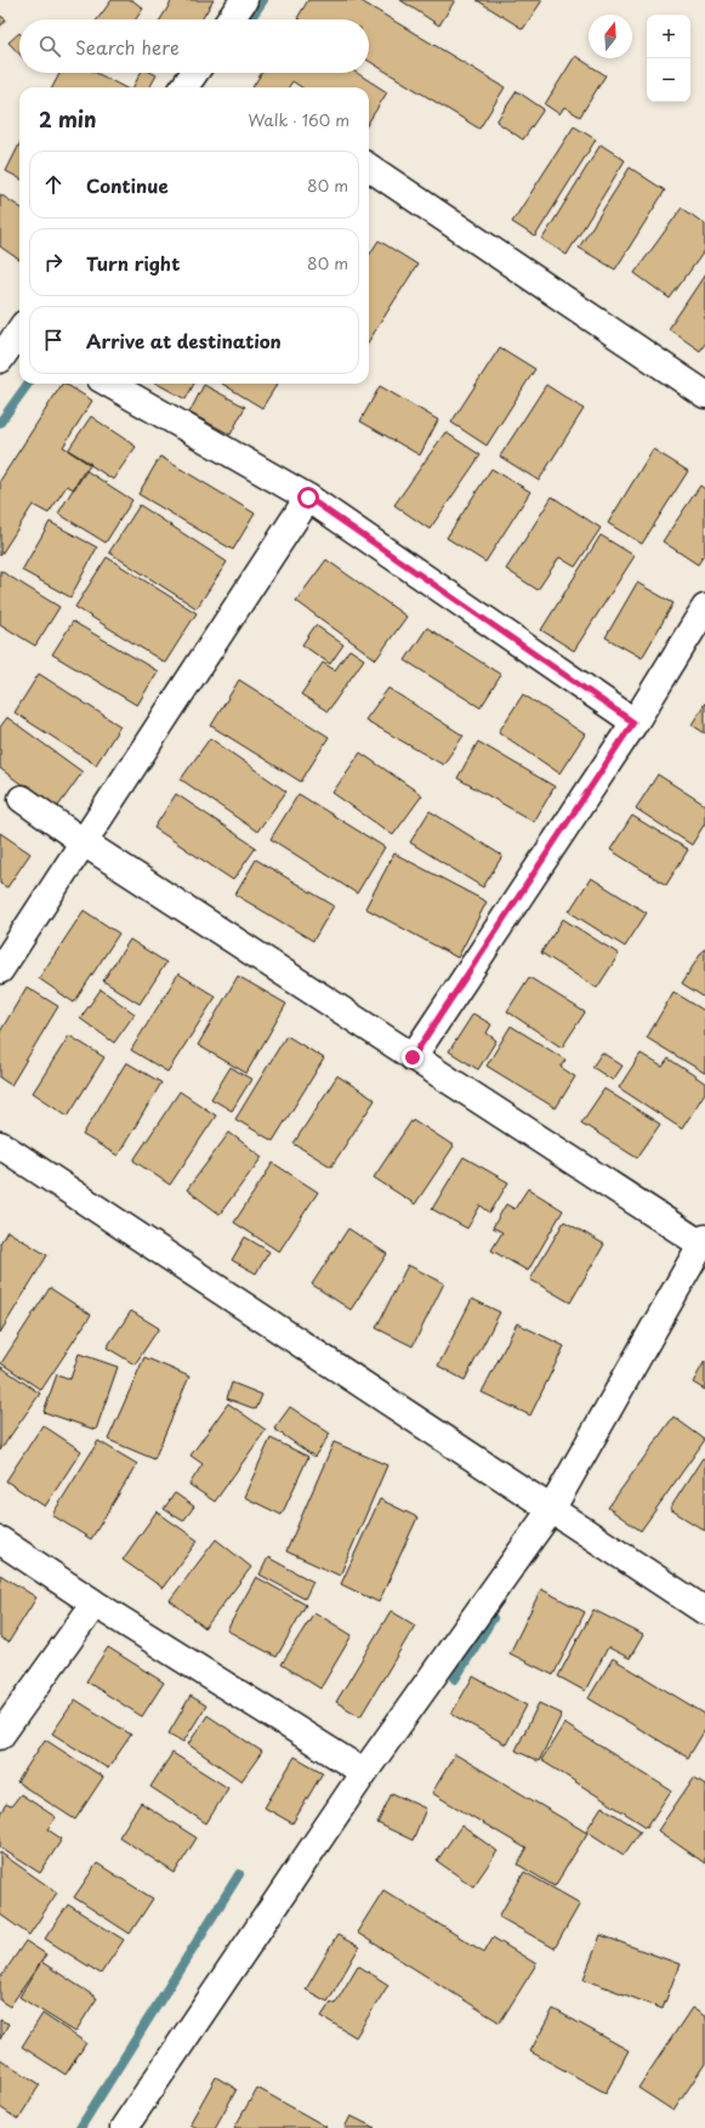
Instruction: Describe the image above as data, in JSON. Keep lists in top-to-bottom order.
{
  "north": "top",
  "page": {
    "map_buttons": ["+", "−"],
    "search": "Search here",
    "heading": ["2 min", "Walk · 160 m"],
    "list": [
      ["Continue", "80 m"],
      ["Turn right", "80 m"],
      "Arrive at destination"
    ]
  }
}
